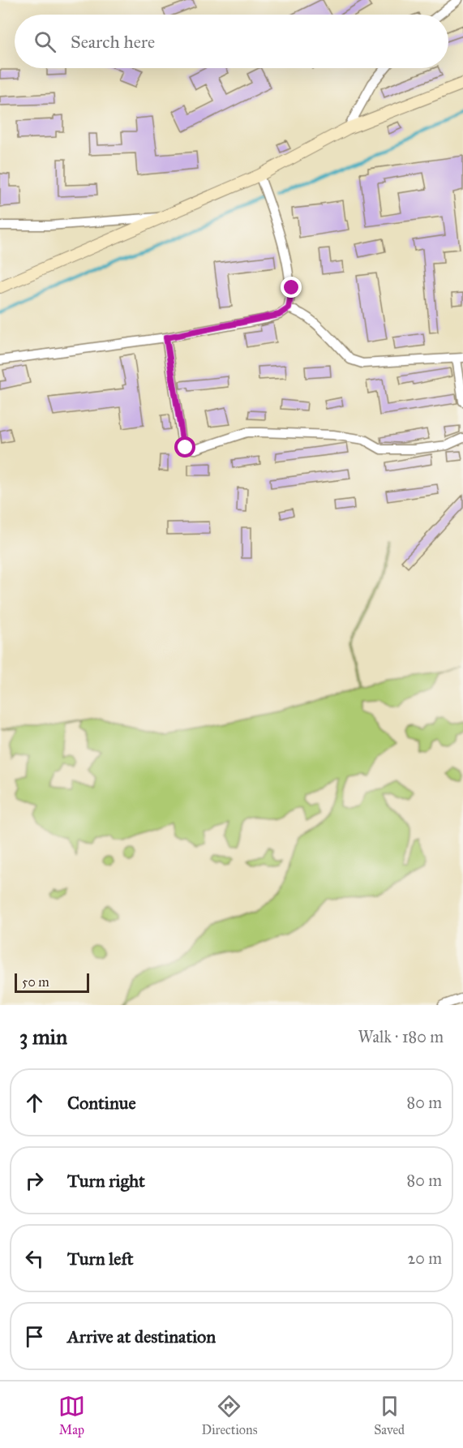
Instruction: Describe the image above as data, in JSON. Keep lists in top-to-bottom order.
{
  "scale_bar": "50 m",
  "page": {
    "search": "Search here",
    "scale": "50 m",
    "heading": ["3 min", "Walk · 180 m"],
    "list": [
      ["Continue", "80 m"],
      ["Turn right", "80 m"],
      ["Turn left", "20 m"],
      "Arrive at destination"
    ],
    "nav": ["Map", "Directions", "Saved"]
  }
}
